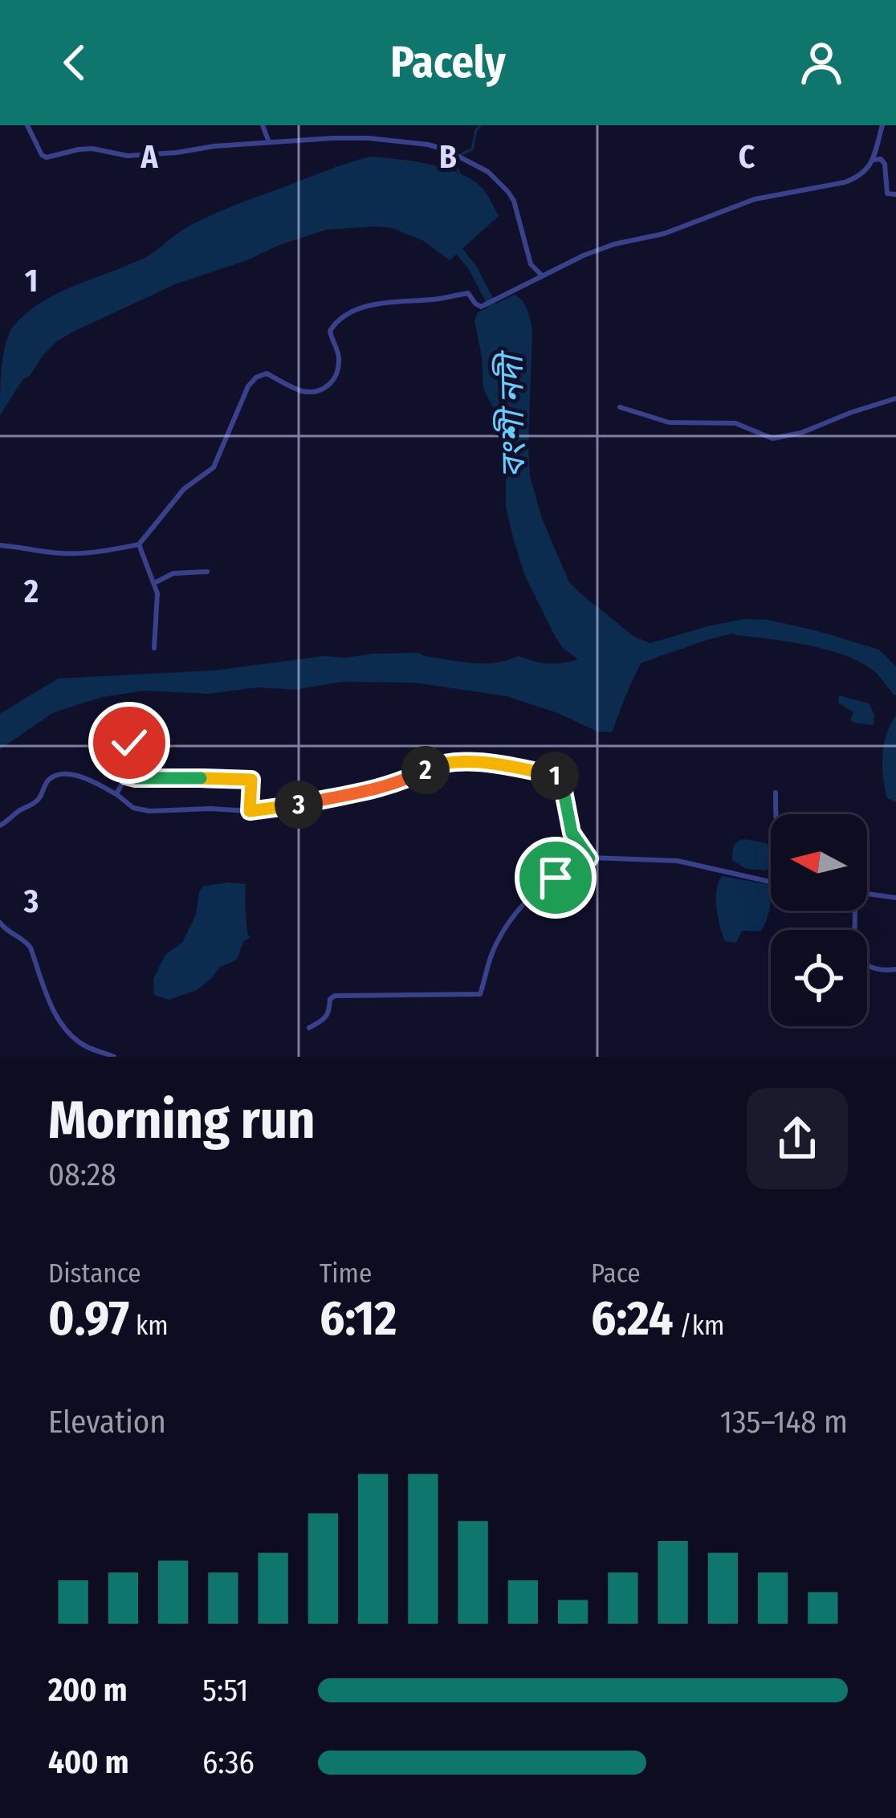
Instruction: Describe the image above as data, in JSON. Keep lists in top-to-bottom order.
{
  "water": ["বংশী নদী"],
  "north": "left",
  "page": {
    "header": "Pacely",
    "pins": ["2", "1", "3"],
    "heading": ["Morning run", "08:28"],
    "stats": [
      ["Distance", "0.97 km"],
      ["Time", "6:12"],
      ["Pace", "6:24 /km"]
    ],
    "chart": ["Elevation", "135–148 m"],
    "list": [
      {
        "name": "200 m",
        "note": "5:51"
      },
      {
        "name": "400 m",
        "note": "6:36"
      }
    ]
  },
  "grid": {
    "columns": ["A", "B", "C"],
    "rows": ["1", "2", "3"]
  }
}
